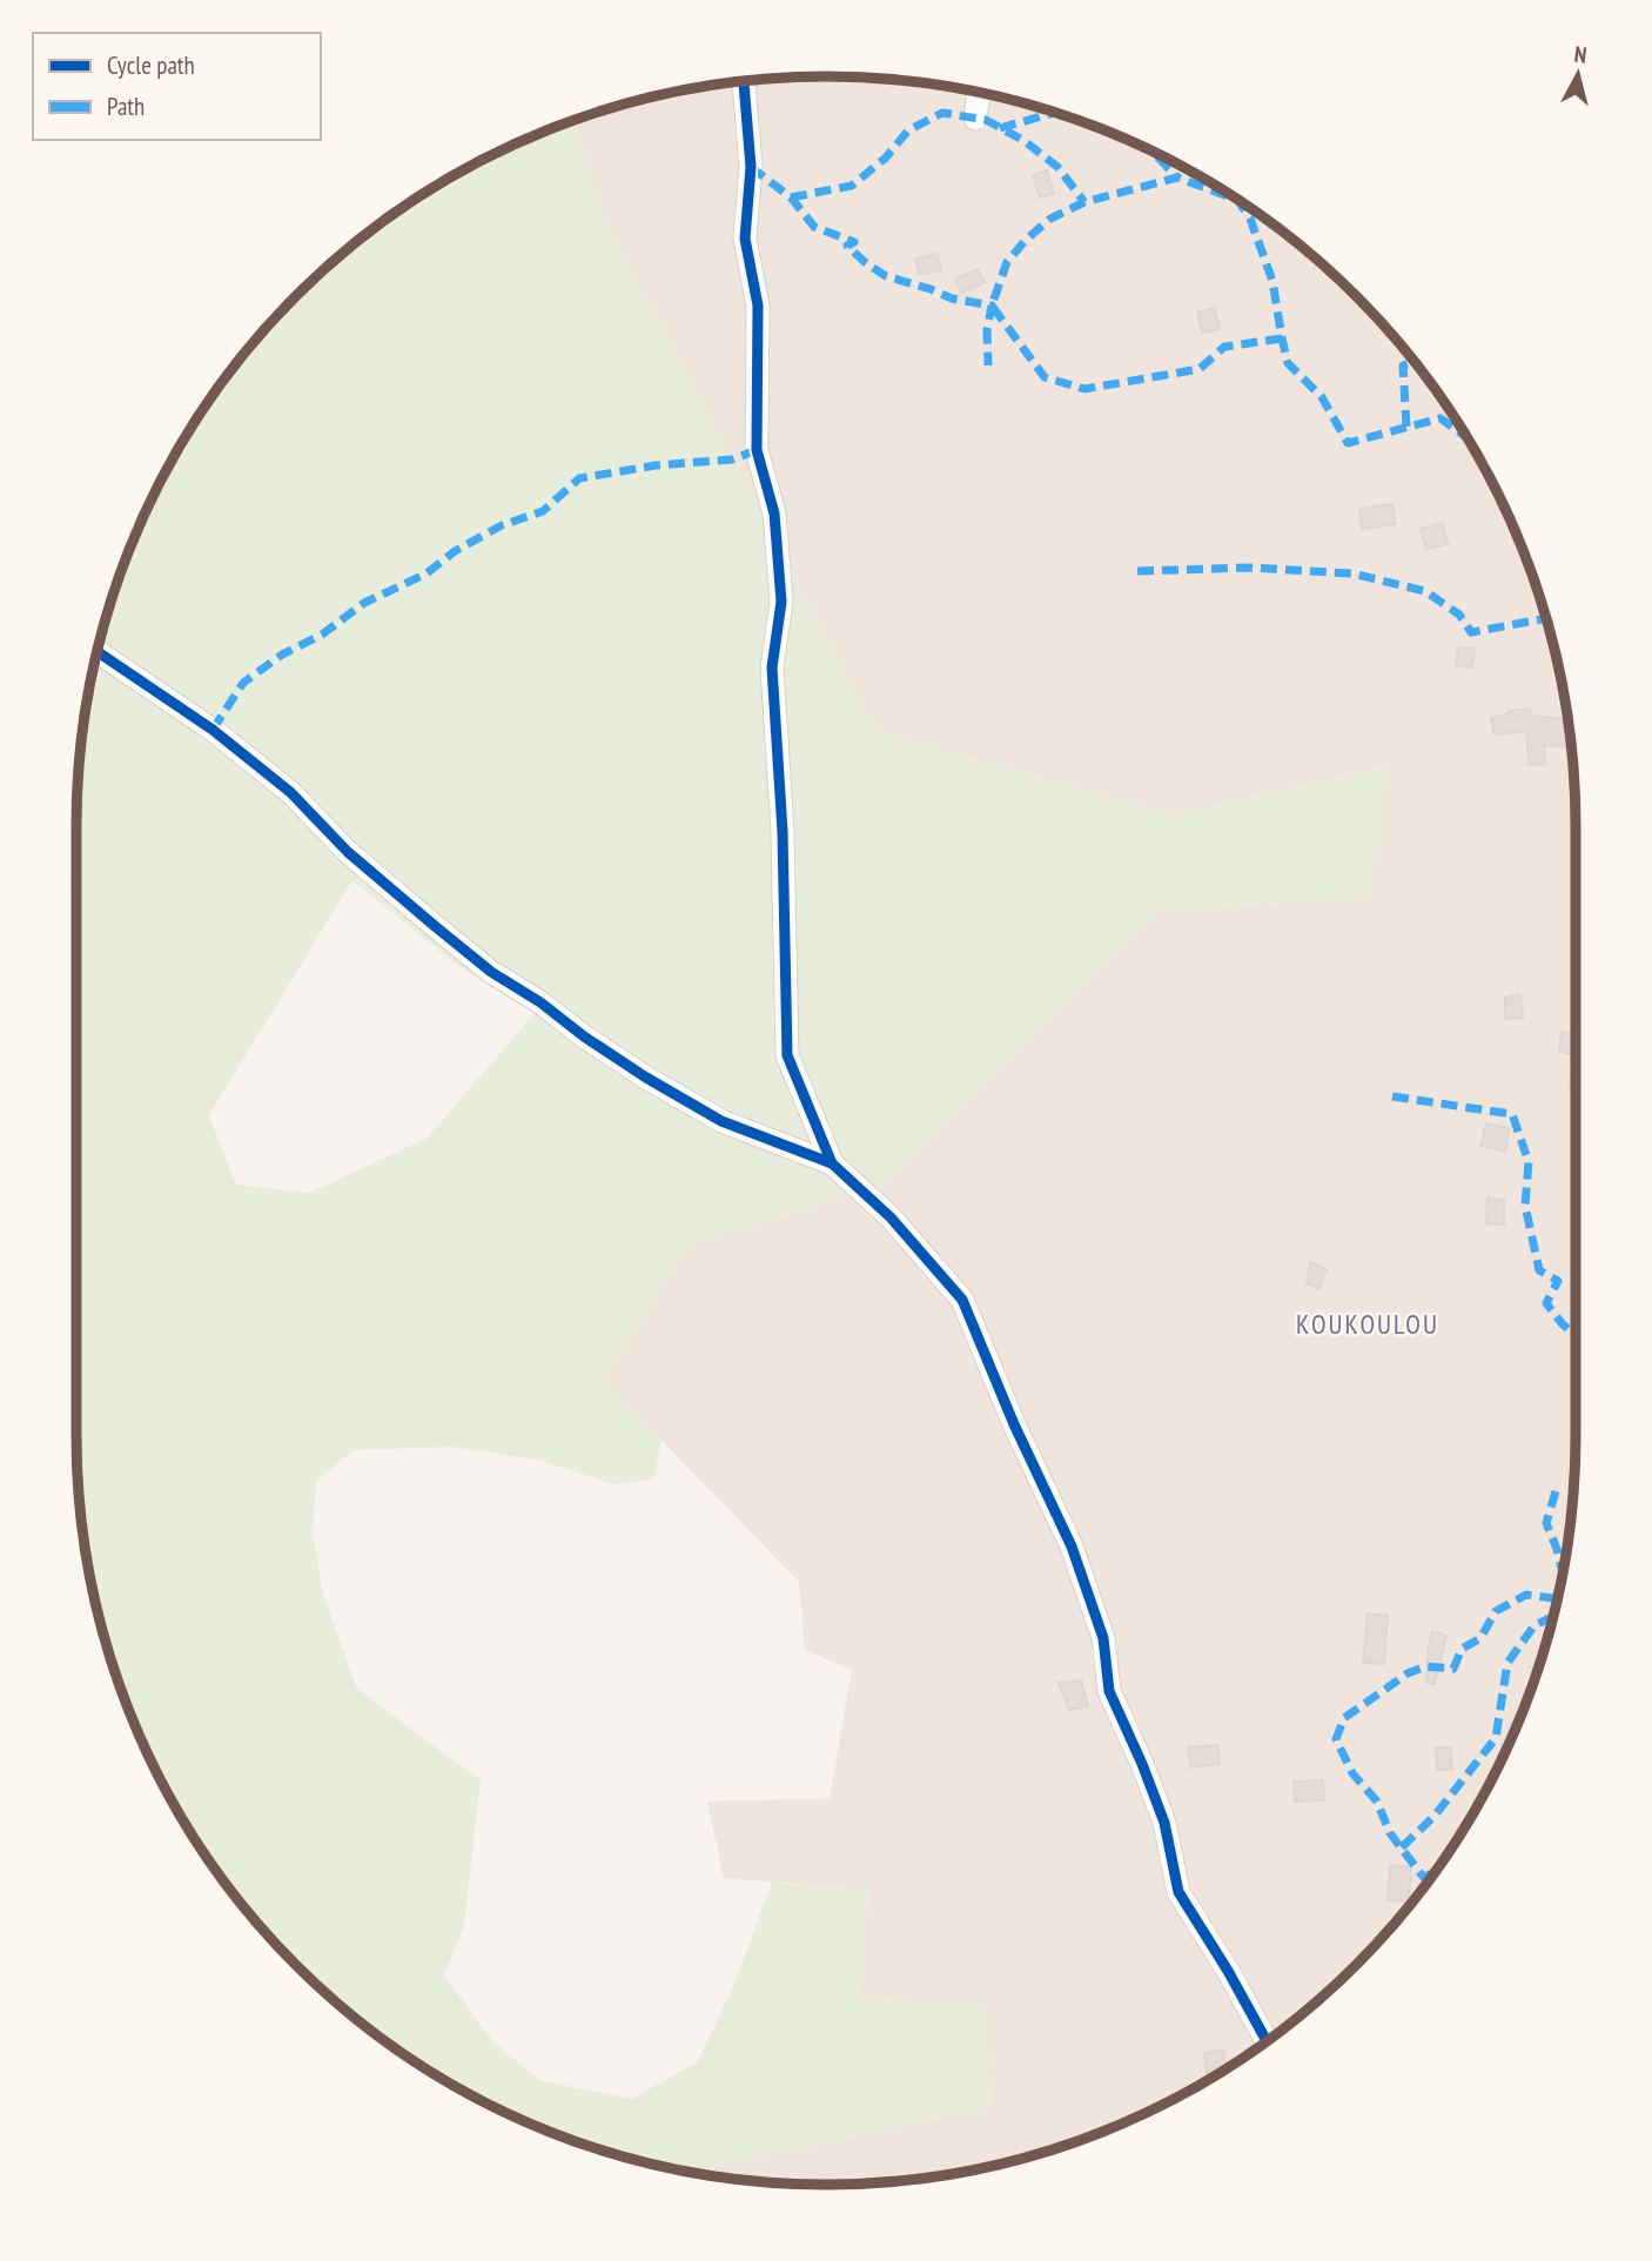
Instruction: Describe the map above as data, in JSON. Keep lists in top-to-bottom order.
{
  "districts": ["KOUKOULOU"],
  "legend": ["Cycle path", "Path"],
  "north": "top"
}
